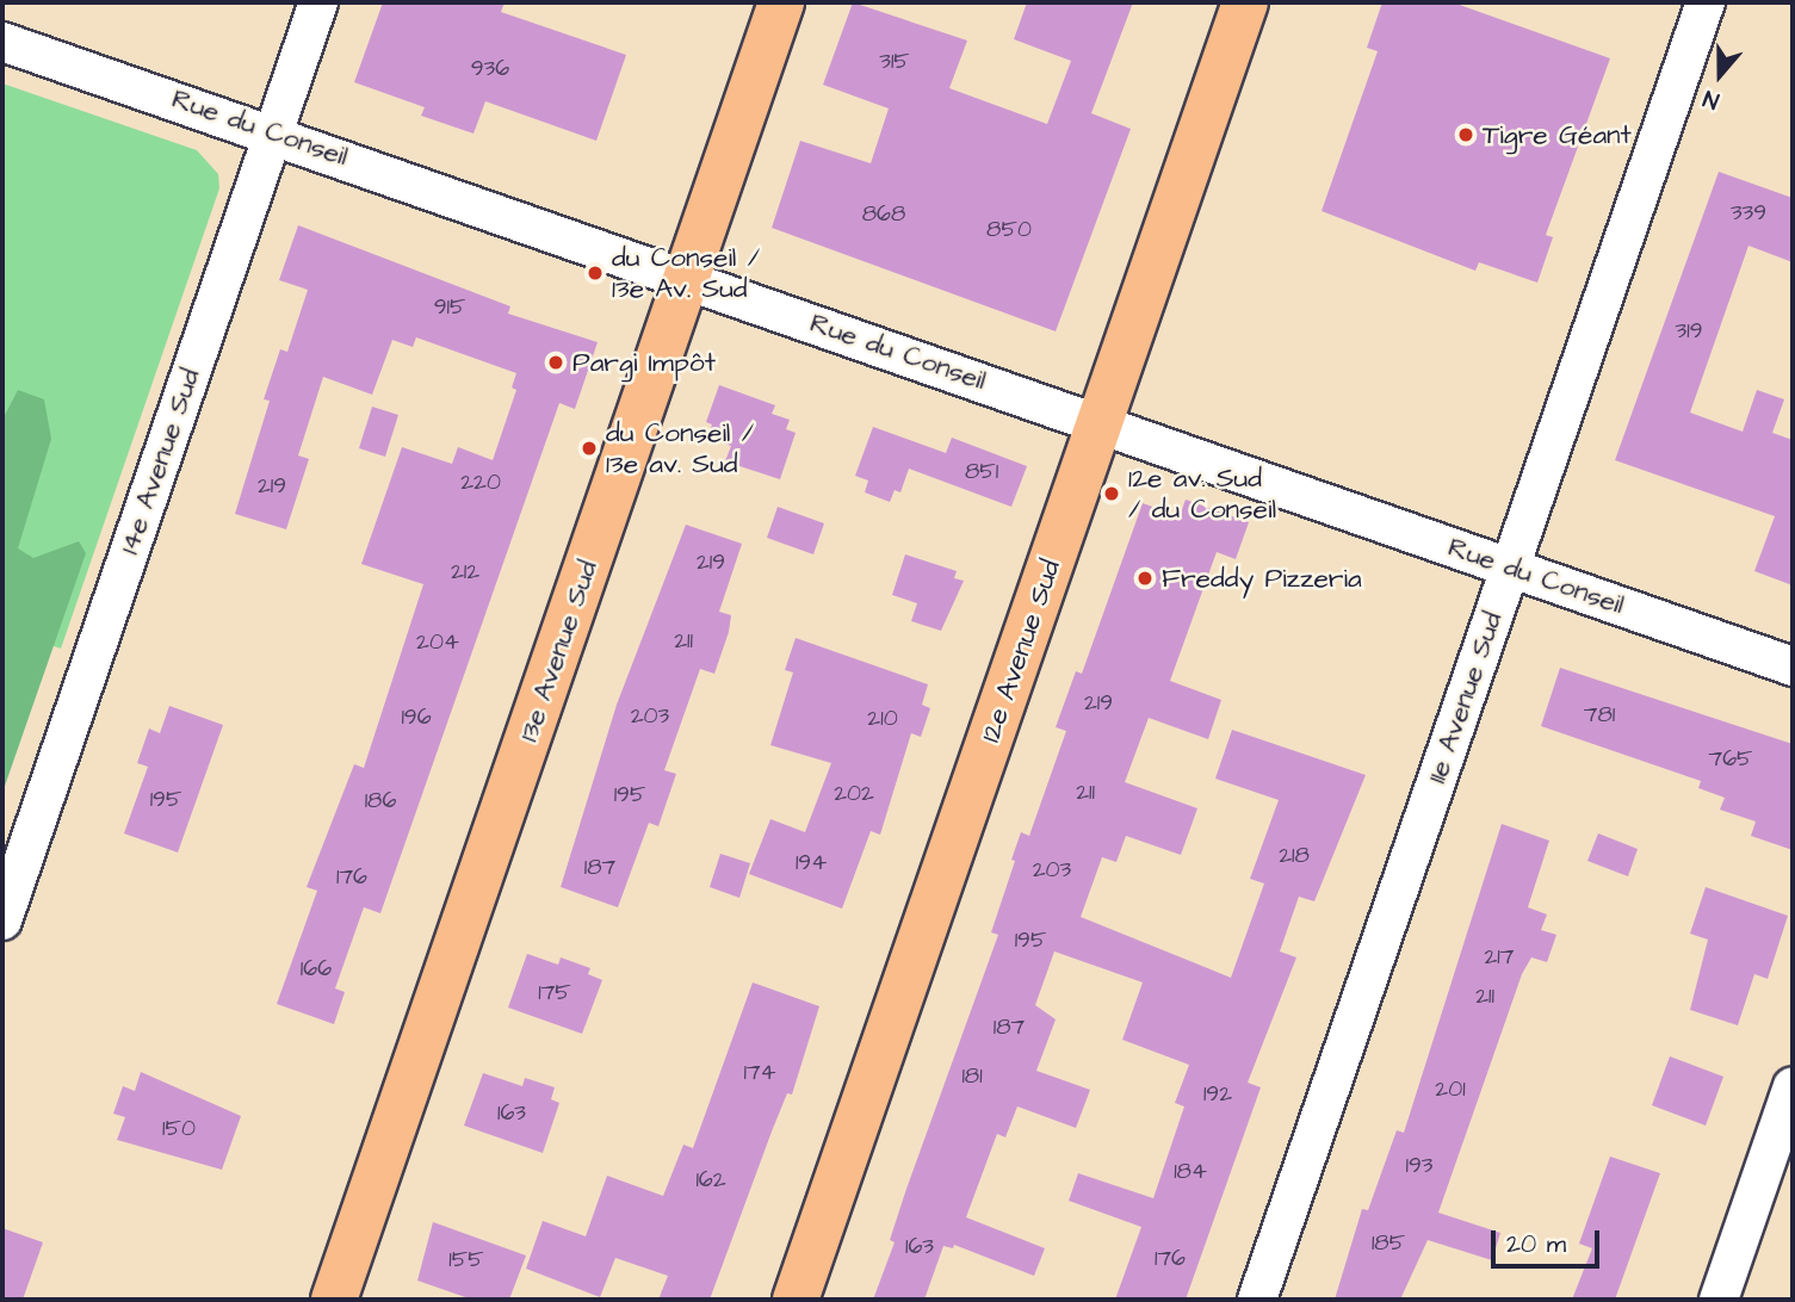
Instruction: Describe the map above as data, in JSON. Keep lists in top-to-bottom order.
{
  "streets": {
    "main road": ["13e Avenue Sud", "12e Avenue Sud"],
    "street": ["Rue du Conseil", "14e Avenue Sud", "11e Avenue Sud"]
  },
  "crossings": [
    ["Rue du Conseil", "14e Avenue Sud"],
    ["Rue du Conseil", "13e Avenue Sud"],
    ["Rue du Conseil", "12e Avenue Sud"],
    ["Rue du Conseil", "11e Avenue Sud"]
  ],
  "places": [
    "Tigre Géant",
    "du Conseil / 13e Av. Sud",
    "Pargi Impôt",
    "du Conseil / 13e av. Sud",
    "12e av. Sud / du Conseil",
    "Freddy Pizzeria"
  ],
  "house_numbers": [
    "315",
    "936",
    "339",
    "868",
    "850",
    "915",
    "319",
    "851",
    "220",
    "219",
    "219",
    "212",
    "211",
    "204",
    "219",
    "781",
    "203",
    "196",
    "210",
    "765",
    "211",
    "202",
    "195",
    "195",
    "186",
    "218",
    "194",
    "187",
    "203",
    "176",
    "195",
    "217",
    "166",
    "175",
    "211",
    "187",
    "174",
    "181",
    "201",
    "192",
    "163",
    "150",
    "193",
    "184",
    "162",
    "185",
    "163",
    "176",
    "155"
  ],
  "scale_bar": "20 m",
  "north": "bottom"
}
